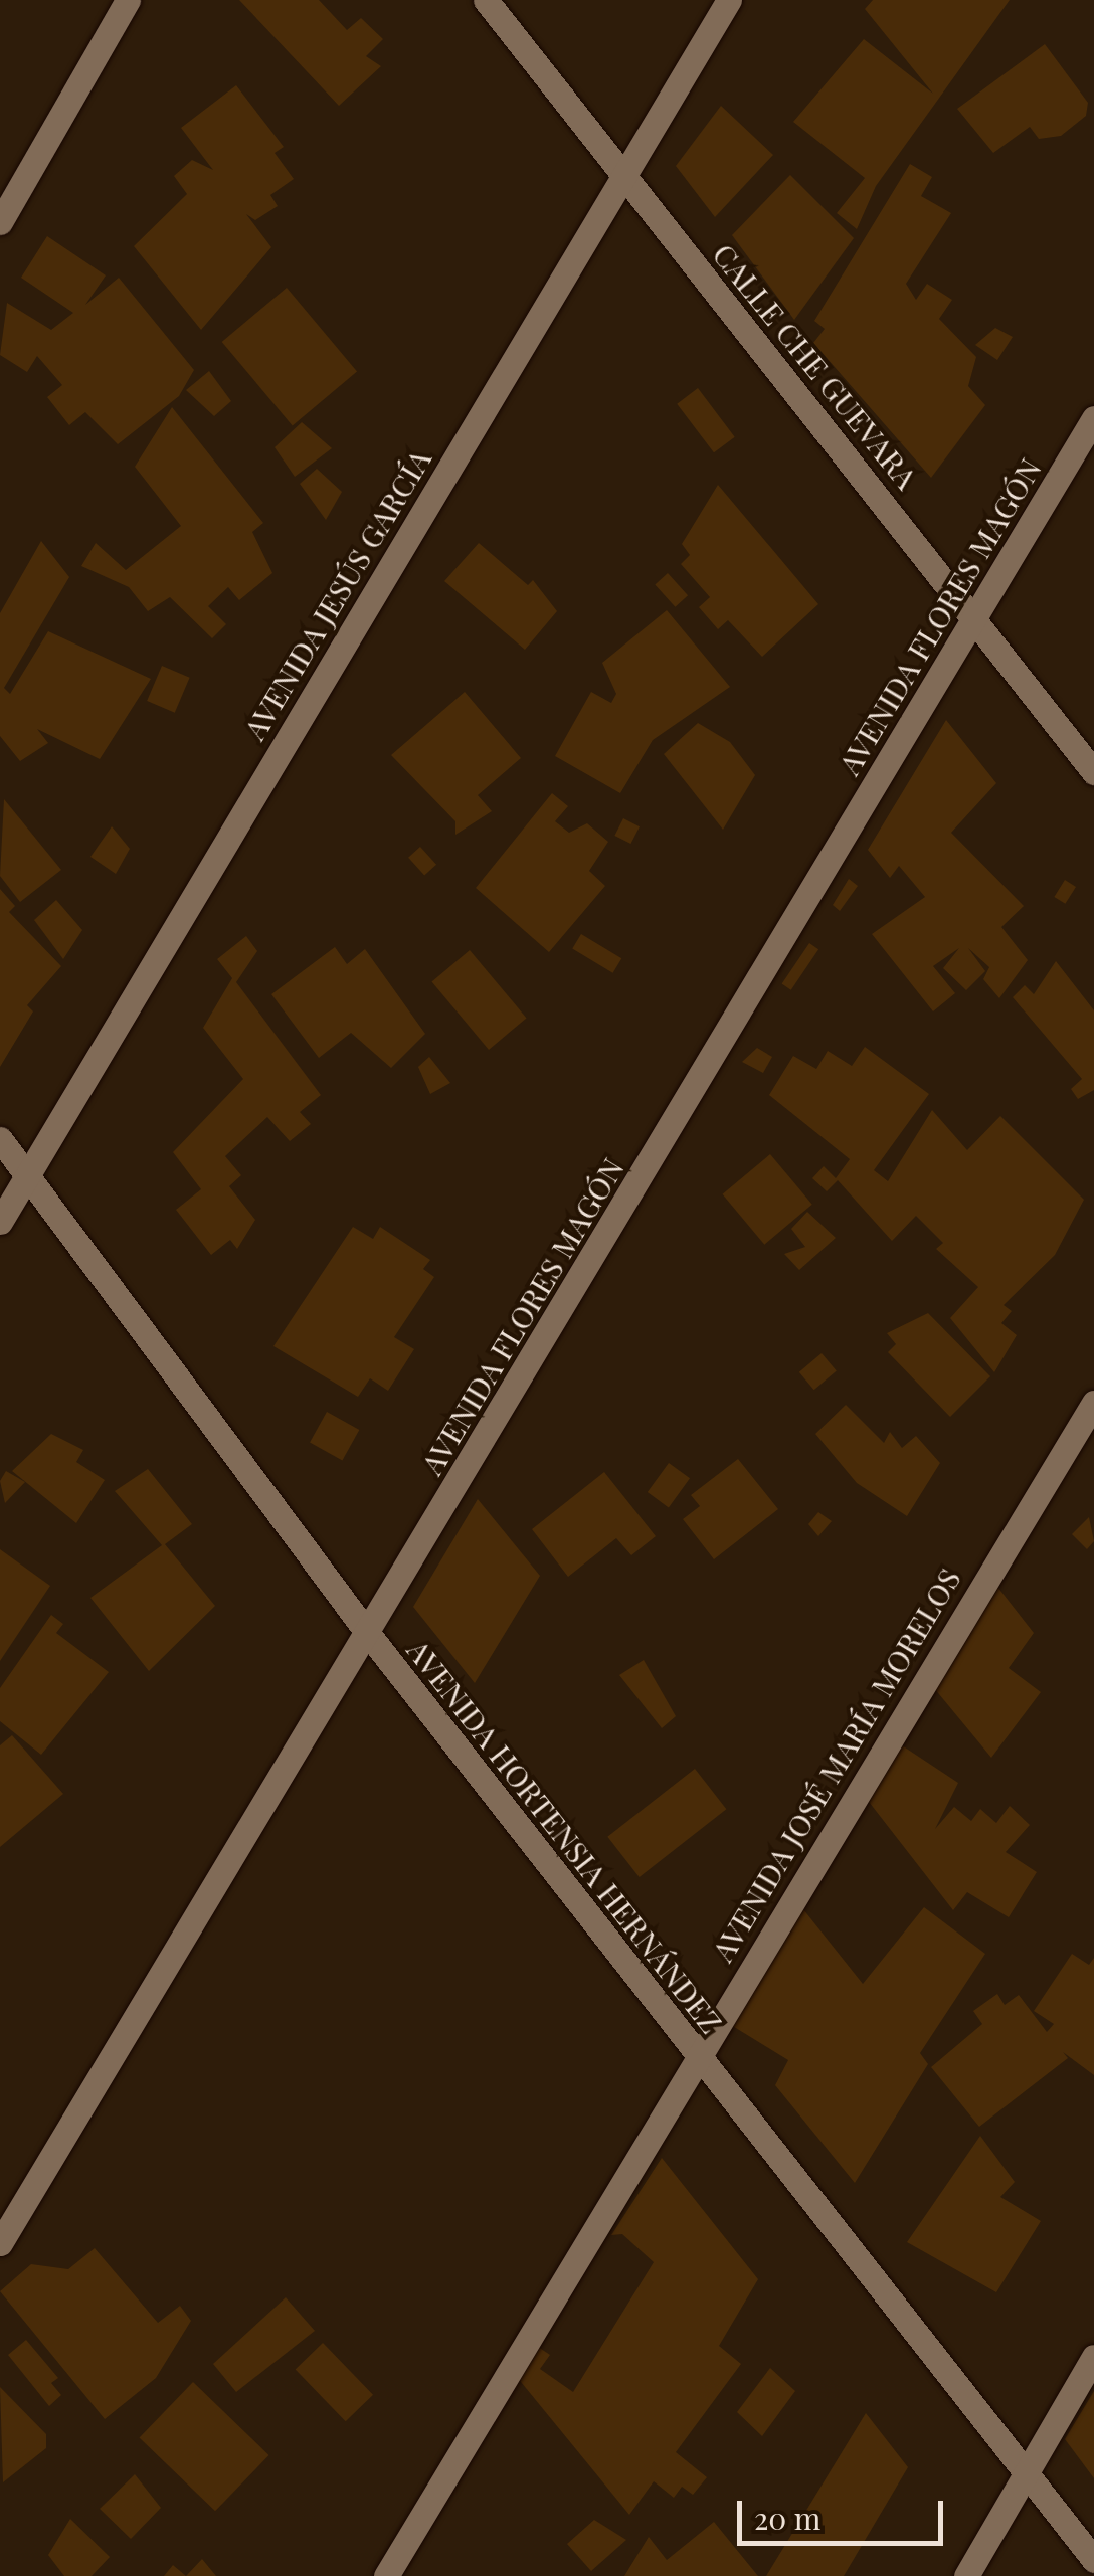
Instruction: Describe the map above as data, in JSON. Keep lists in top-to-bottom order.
{
  "streets": {
    "street": [
      "CALLE CHE GUEVARA",
      "AVENIDA JESÚS GARCÍA",
      "AVENIDA FLORES MAGÓN",
      "AVENIDA JOSÉ MARÍA MORELOS",
      "AVENIDA HORTENSIA HERNÁNDEZ"
    ]
  },
  "crossings": [
    ["CALLE CHE GUEVARA", "AVENIDA JESÚS GARCÍA"],
    ["CALLE CHE GUEVARA", "AVENIDA FLORES MAGÓN"],
    ["AVENIDA JESÚS GARCÍA", "AVENIDA HORTENSIA HERNÁNDEZ"],
    ["AVENIDA FLORES MAGÓN", "AVENIDA HORTENSIA HERNÁNDEZ"],
    ["AVENIDA JOSÉ MARÍA MORELOS", "AVENIDA HORTENSIA HERNÁNDEZ"]
  ],
  "scale_bar": "20 m"
}
